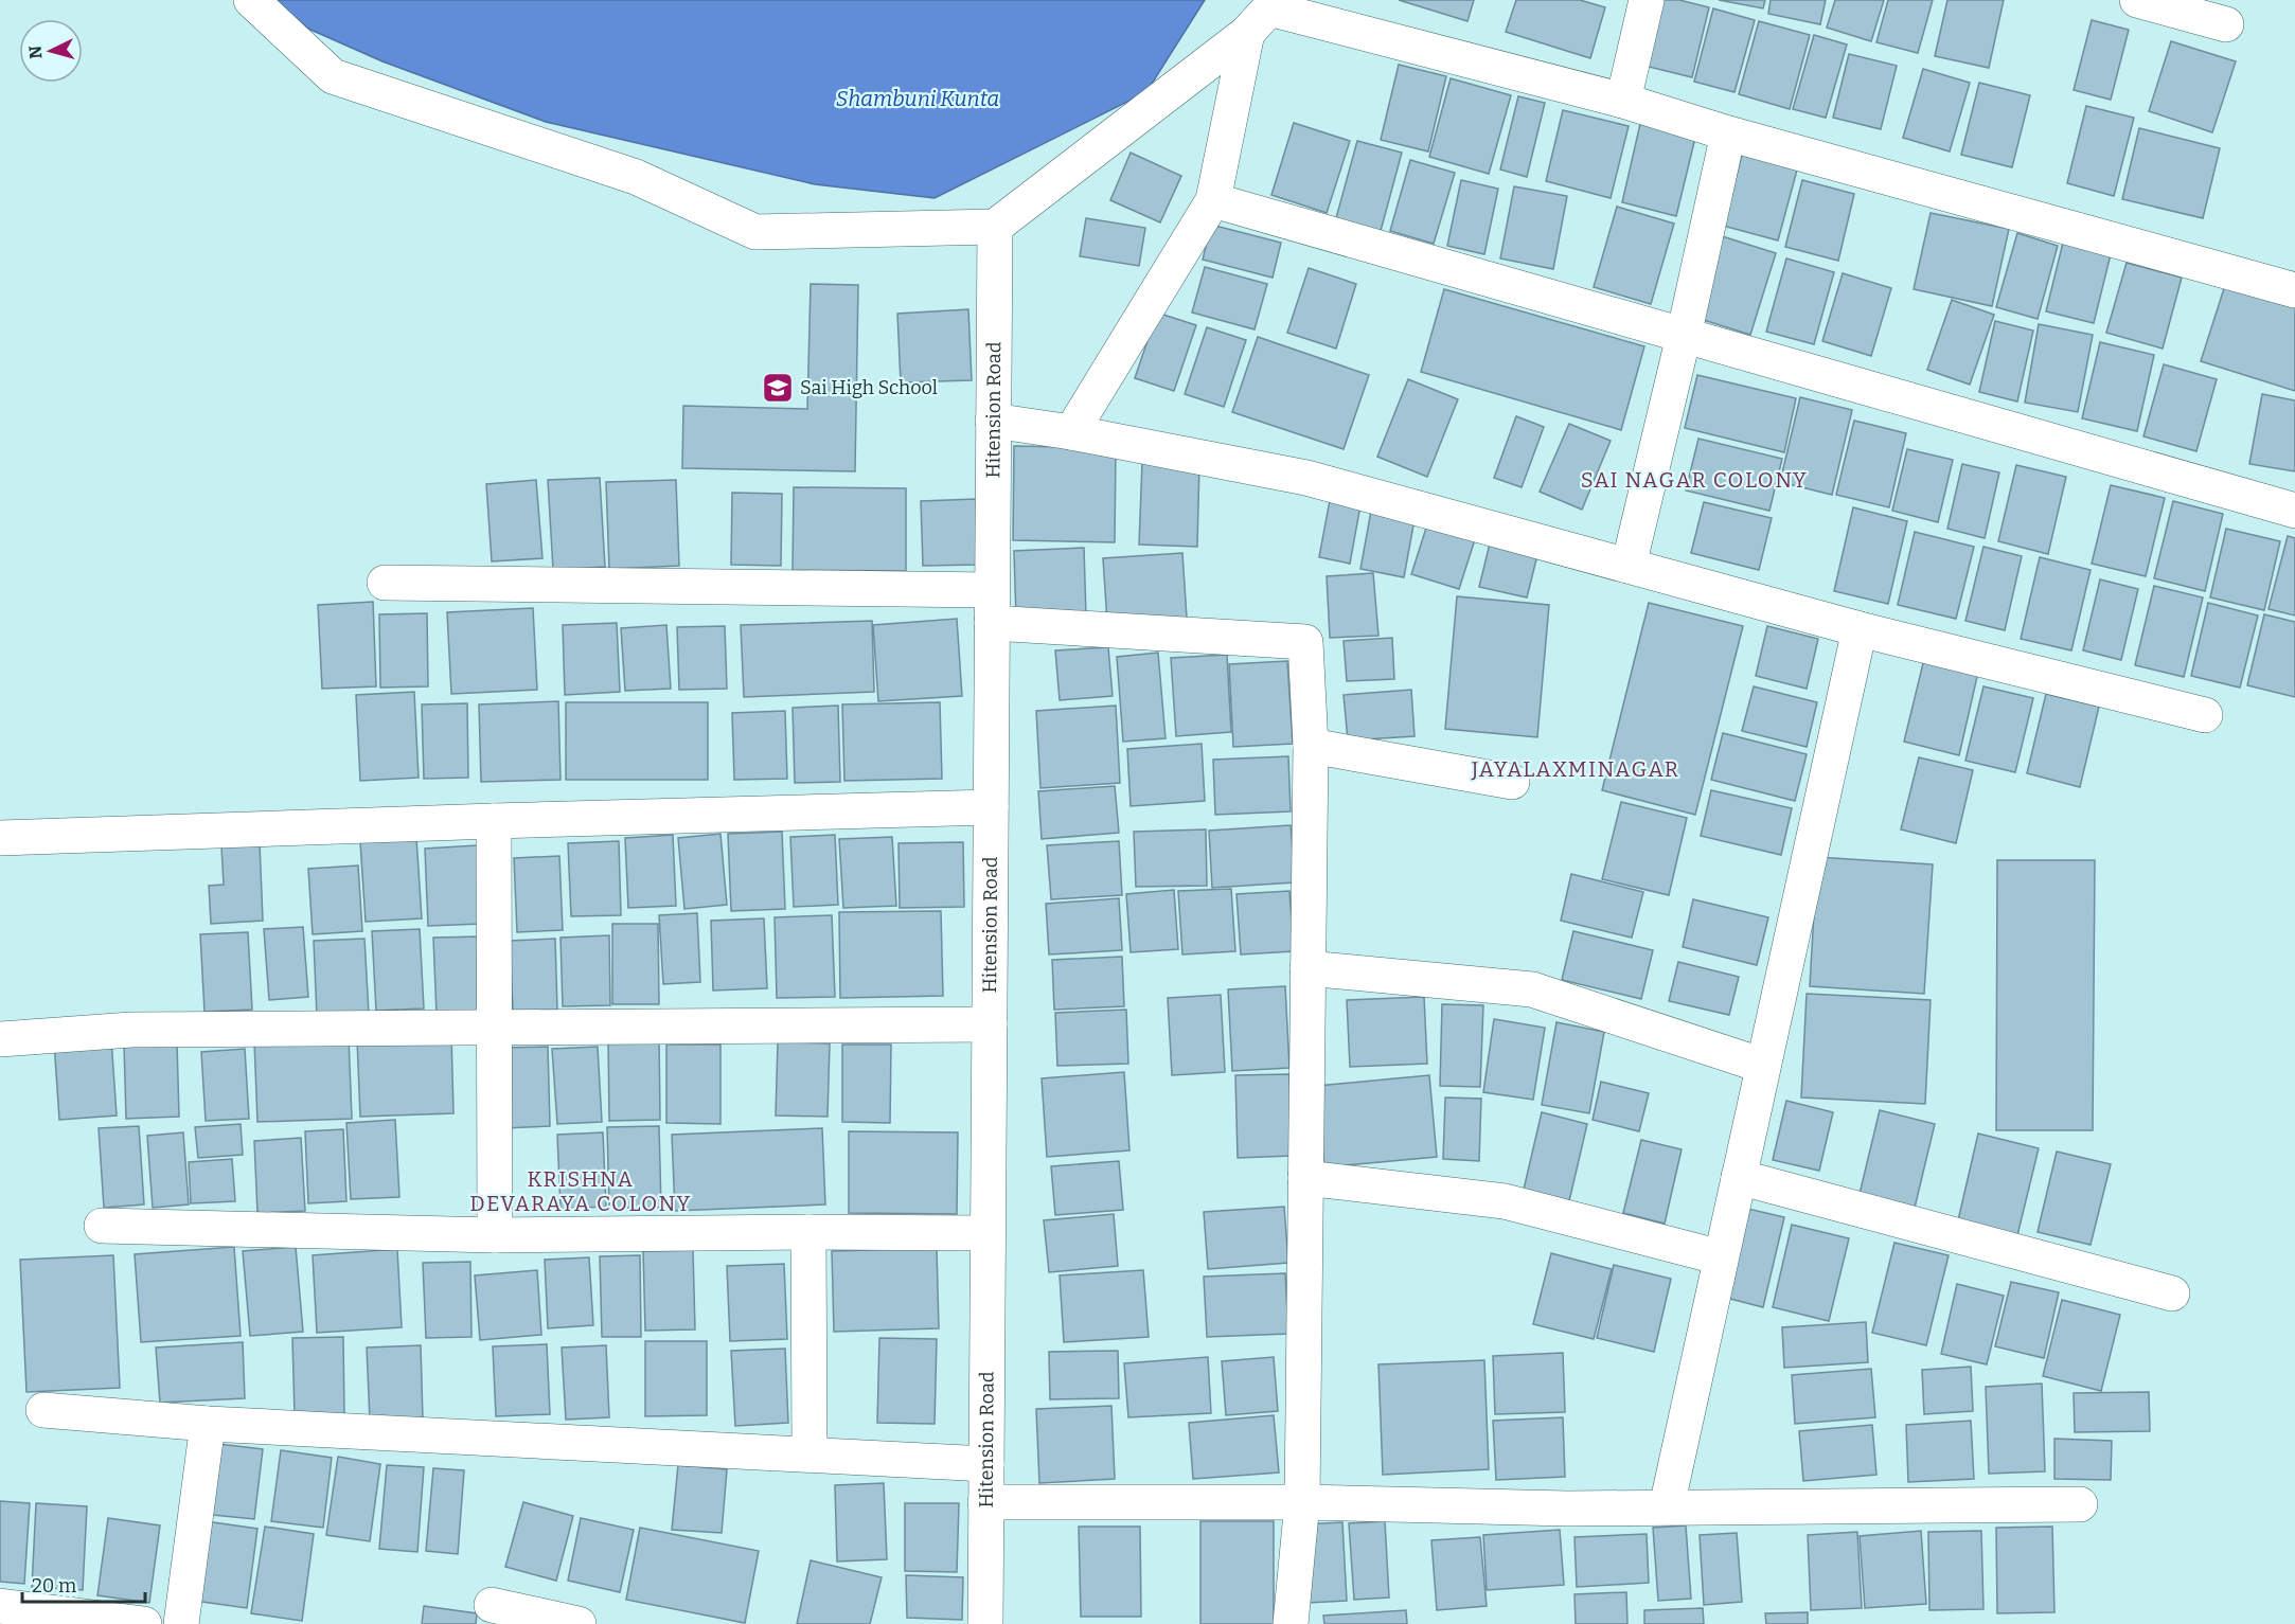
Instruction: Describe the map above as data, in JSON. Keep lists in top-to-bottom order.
{
  "streets": {
    "street": ["Hitension Road"]
  },
  "districts": ["SAI NAGAR COLONY", "JAYALAXMINAGAR", "KRISHNA DEVARAYA COLONY"],
  "water": ["Shambuni Kunta"],
  "places": {
    "school or university": ["Sai High School"]
  },
  "scale_bar": "20 m",
  "north": "left"
}
